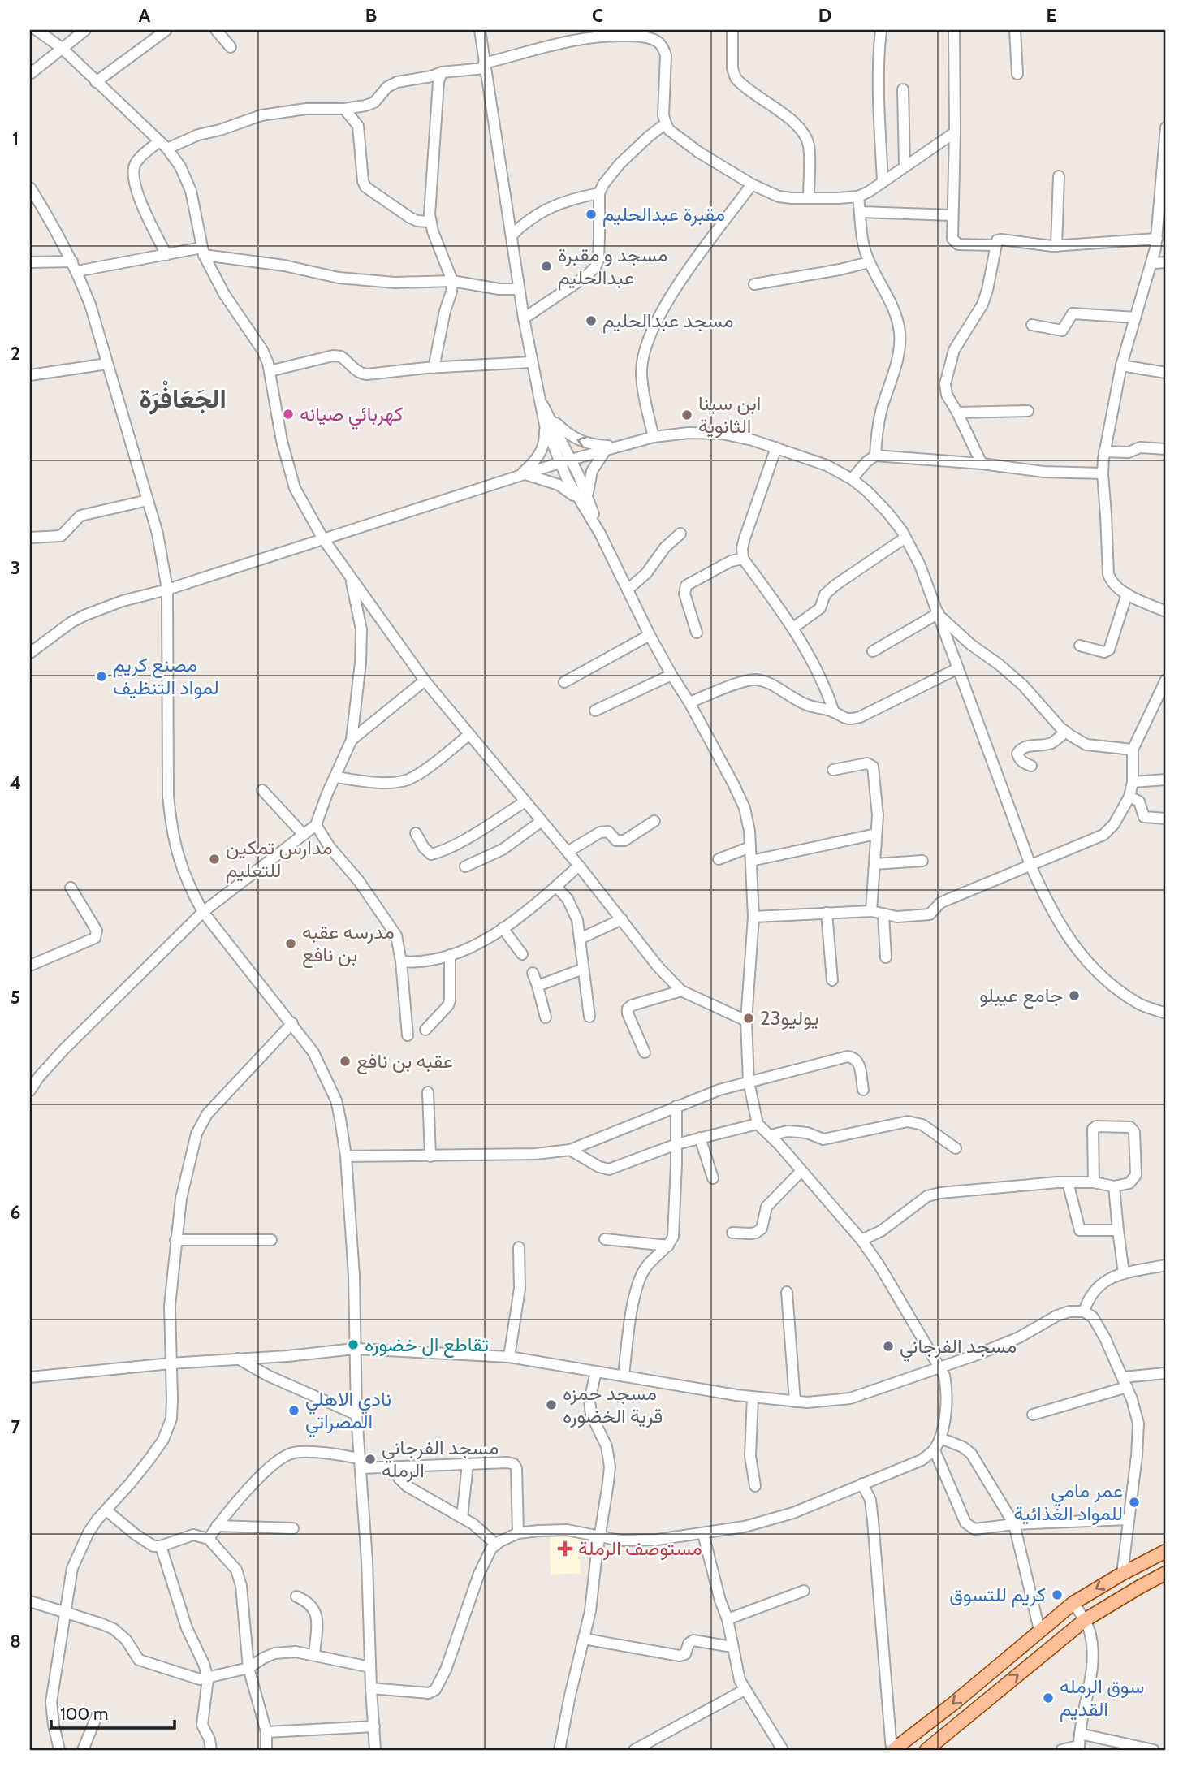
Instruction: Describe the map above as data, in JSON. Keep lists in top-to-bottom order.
{
  "districts": ["الجَعَافْرَة"],
  "places": {
    "other": [
      "مقبرة عبدالحليم",
      "مسجد و مقبرة عبدالحليم",
      "مسجد عبدالحليم",
      "كهربائي صيانه",
      "ابن سينا الثانوية",
      "مصنع كريم لمواد التنظيف",
      "مدارس تمكين للتعليم",
      "مدرسه عقبه بن نافع",
      "جامع عيبلو",
      "23يوليو",
      "عقبه بن نافع",
      "تقاطع ال خضوره",
      "مسجد الفرجاني",
      "مسجد حمزه قرية الخضوره",
      "نادي الاهلي المصراتي",
      "مسجد الفرجاني الرمله",
      "عمر مامي للمواد الغذائية",
      "كريم للتسوق",
      "سوق الرمله القديم"
    ],
    "health": ["مستوصف الرملة"]
  },
  "scale_bar": "100 m",
  "grid": {
    "columns": [
      "A",
      "B",
      "C",
      "D",
      "E"
    ],
    "rows": [
      "1",
      "2",
      "3",
      "4",
      "5",
      "6",
      "7",
      "8"
    ]
  }
}
